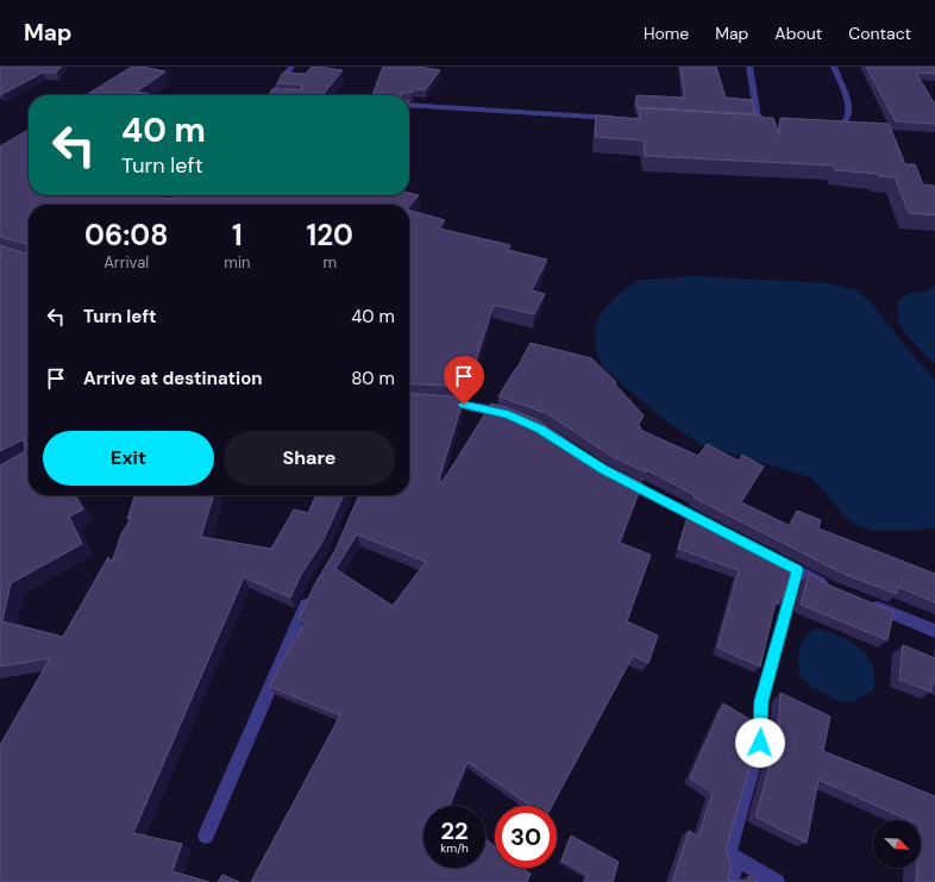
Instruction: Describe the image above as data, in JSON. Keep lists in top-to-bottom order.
{
  "north": "bottom right",
  "page": {
    "header": "Map",
    "nav": [
      "Home",
      "Map",
      "About",
      "Contact"
    ],
    "turn": ["40 m", "Turn left"],
    "eta": [
      "06:08",
      "Arrival",
      "1",
      "min",
      "120",
      "m"
    ],
    "list": [
      {
        "name": "Turn left",
        "value": "40 m"
      },
      {
        "name": "Arrive at destination",
        "value": "80 m"
      }
    ],
    "buttons": ["Exit", "Share"],
    "speed": "22 km/h",
    "limit": "30"
  }
}
